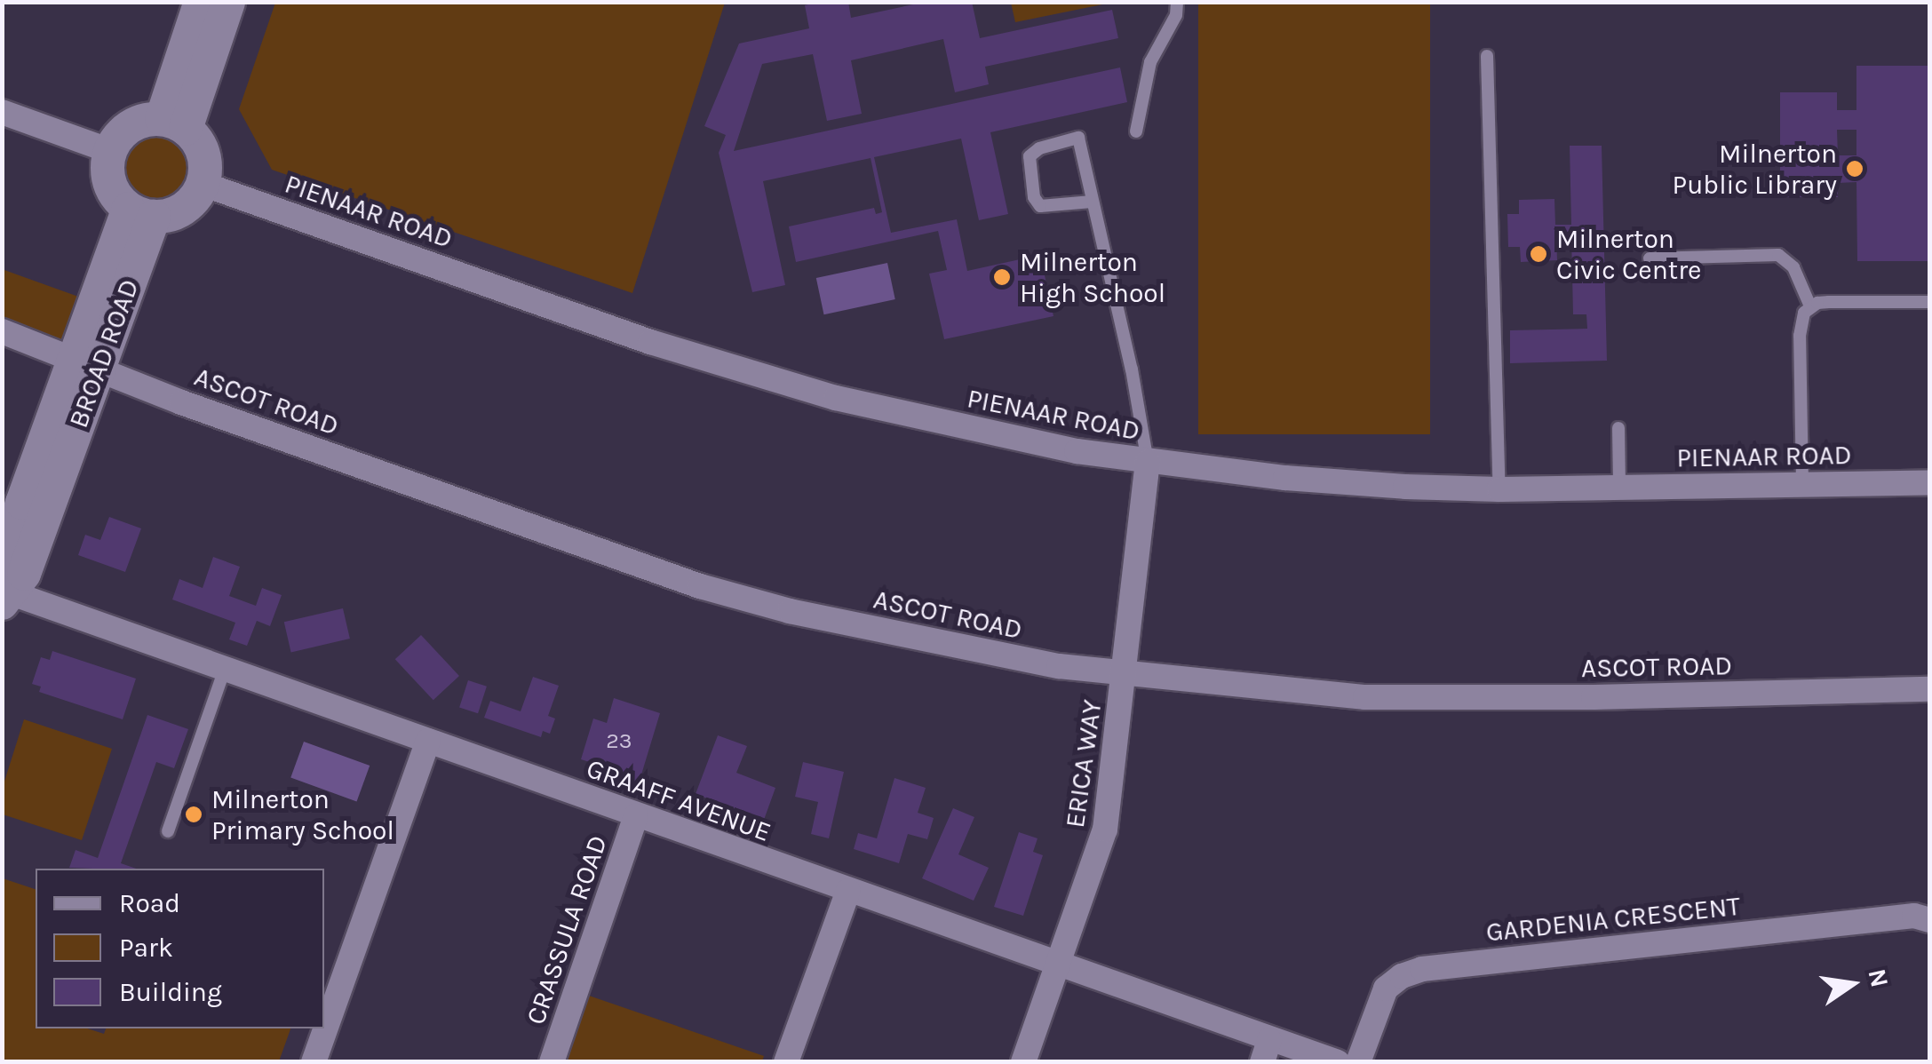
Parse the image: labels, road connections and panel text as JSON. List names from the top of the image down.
{
  "streets": {
    "street": [
      "PIENAAR ROAD",
      "BROAD ROAD",
      "ASCOT ROAD",
      "ERICA WAY",
      "GRAAFF AVENUE",
      "GARDENIA CRESCENT",
      "CRASSULA ROAD"
    ]
  },
  "crossings": [
    ["PIENAAR ROAD", "BROAD ROAD"],
    ["PIENAAR ROAD", "ERICA WAY"],
    ["BROAD ROAD", "ASCOT ROAD"],
    ["BROAD ROAD", "GRAAFF AVENUE"],
    ["ASCOT ROAD", "ERICA WAY"],
    ["ERICA WAY", "GRAAFF AVENUE"],
    ["GRAAFF AVENUE", "CRASSULA ROAD"]
  ],
  "places": [
    "Milnerton Public Library",
    "Milnerton Civic Centre",
    "Milnerton High School",
    "Milnerton Primary School"
  ],
  "house_numbers": ["23"],
  "legend": ["Road", "Park", "Building"],
  "north": "right"
}
